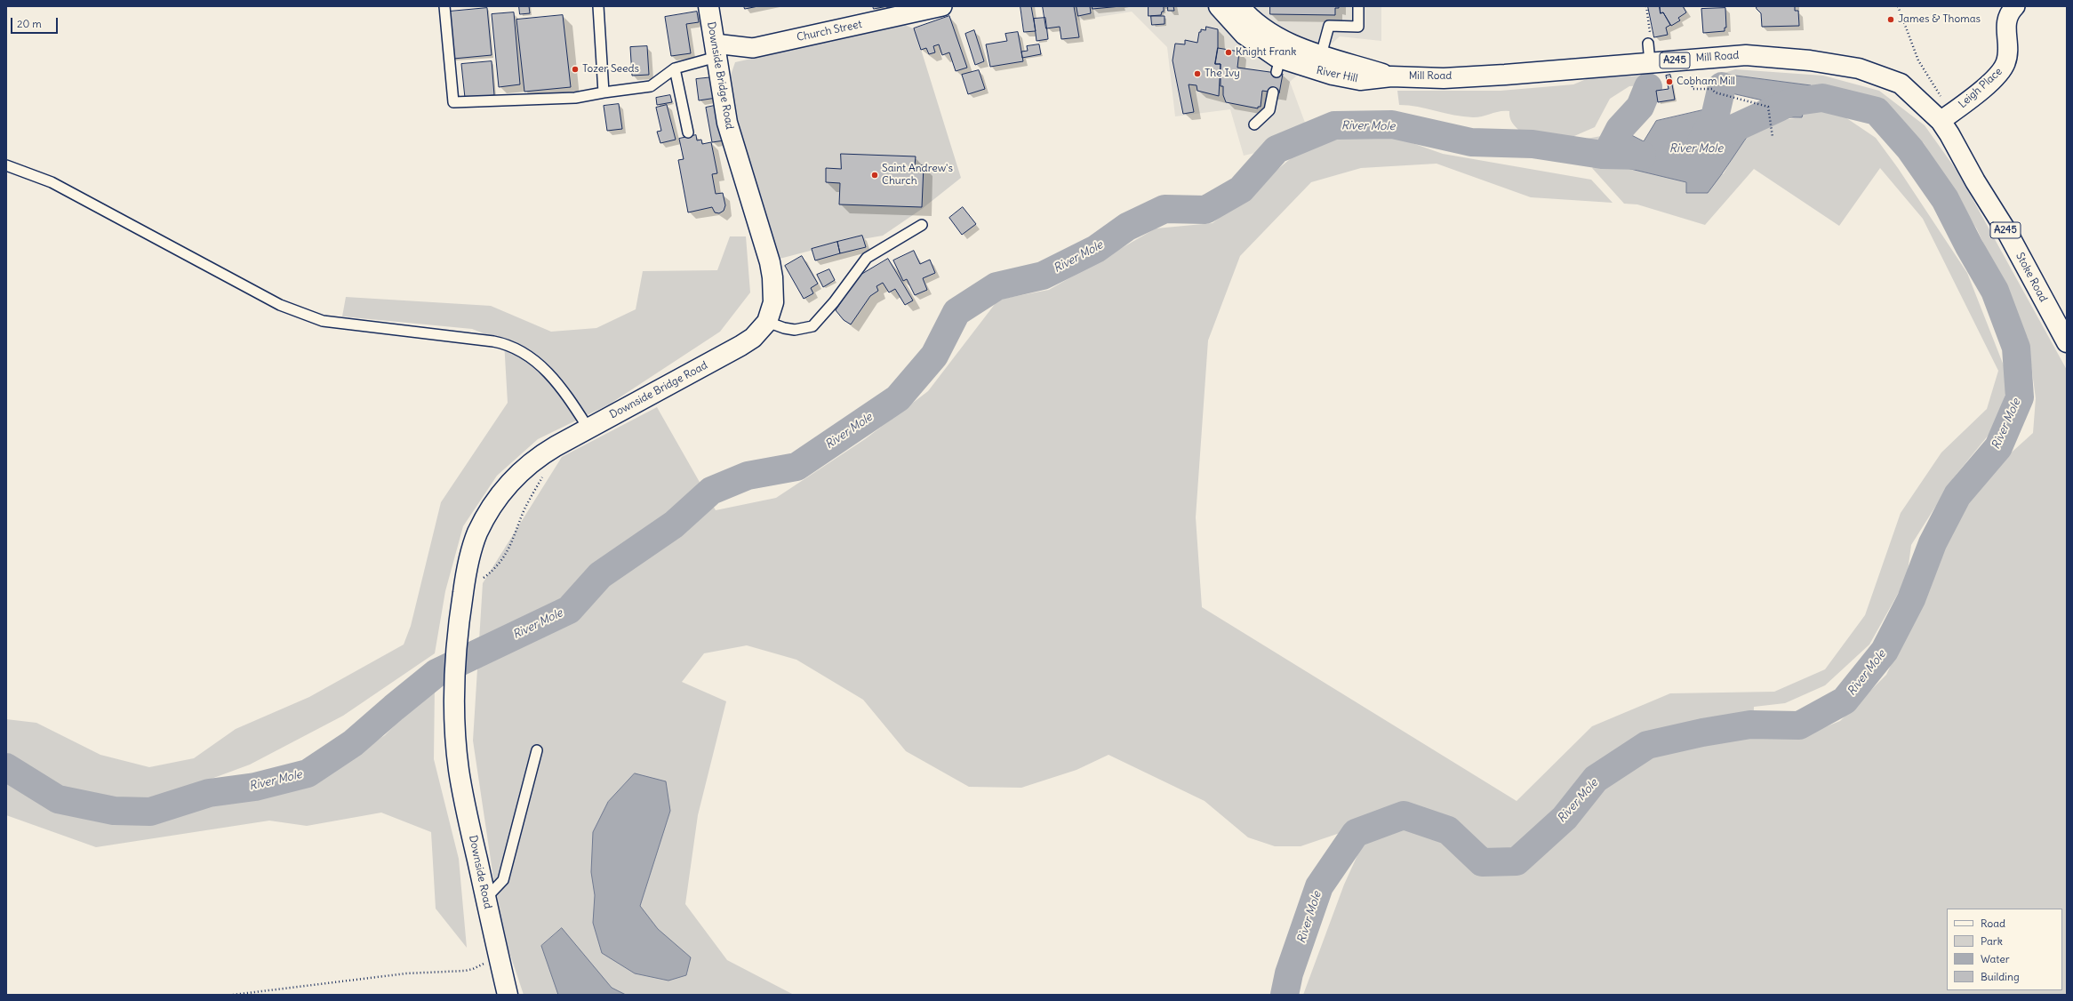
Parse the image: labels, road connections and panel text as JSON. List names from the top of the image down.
{
  "streets": {
    "main road": [
      "Mill Road",
      "A245",
      "River Hill",
      "Downside Bridge Road",
      "Stoke Road",
      "Downside Road"
    ],
    "street": ["Church Street", "Leigh Place"]
  },
  "crossings": [
    ["Church Street", "Downside Bridge Road"],
    ["Mill Road", "River Hill"],
    ["Mill Road", "Leigh Place"],
    ["Mill Road", "Stoke Road"],
    ["Downside Bridge Road", "Downside Road"],
    ["Leigh Place", "Stoke Road"]
  ],
  "water": ["River Mole"],
  "places": [
    "James & Thomas",
    "Knight Frank",
    "Tozer Seeds",
    "The Ivy",
    "Cobham Mill",
    "Saint Andrew's Church"
  ],
  "legend": [
    "Road",
    "Park",
    "Water",
    "Building"
  ],
  "scale_bar": "20 m"
}
